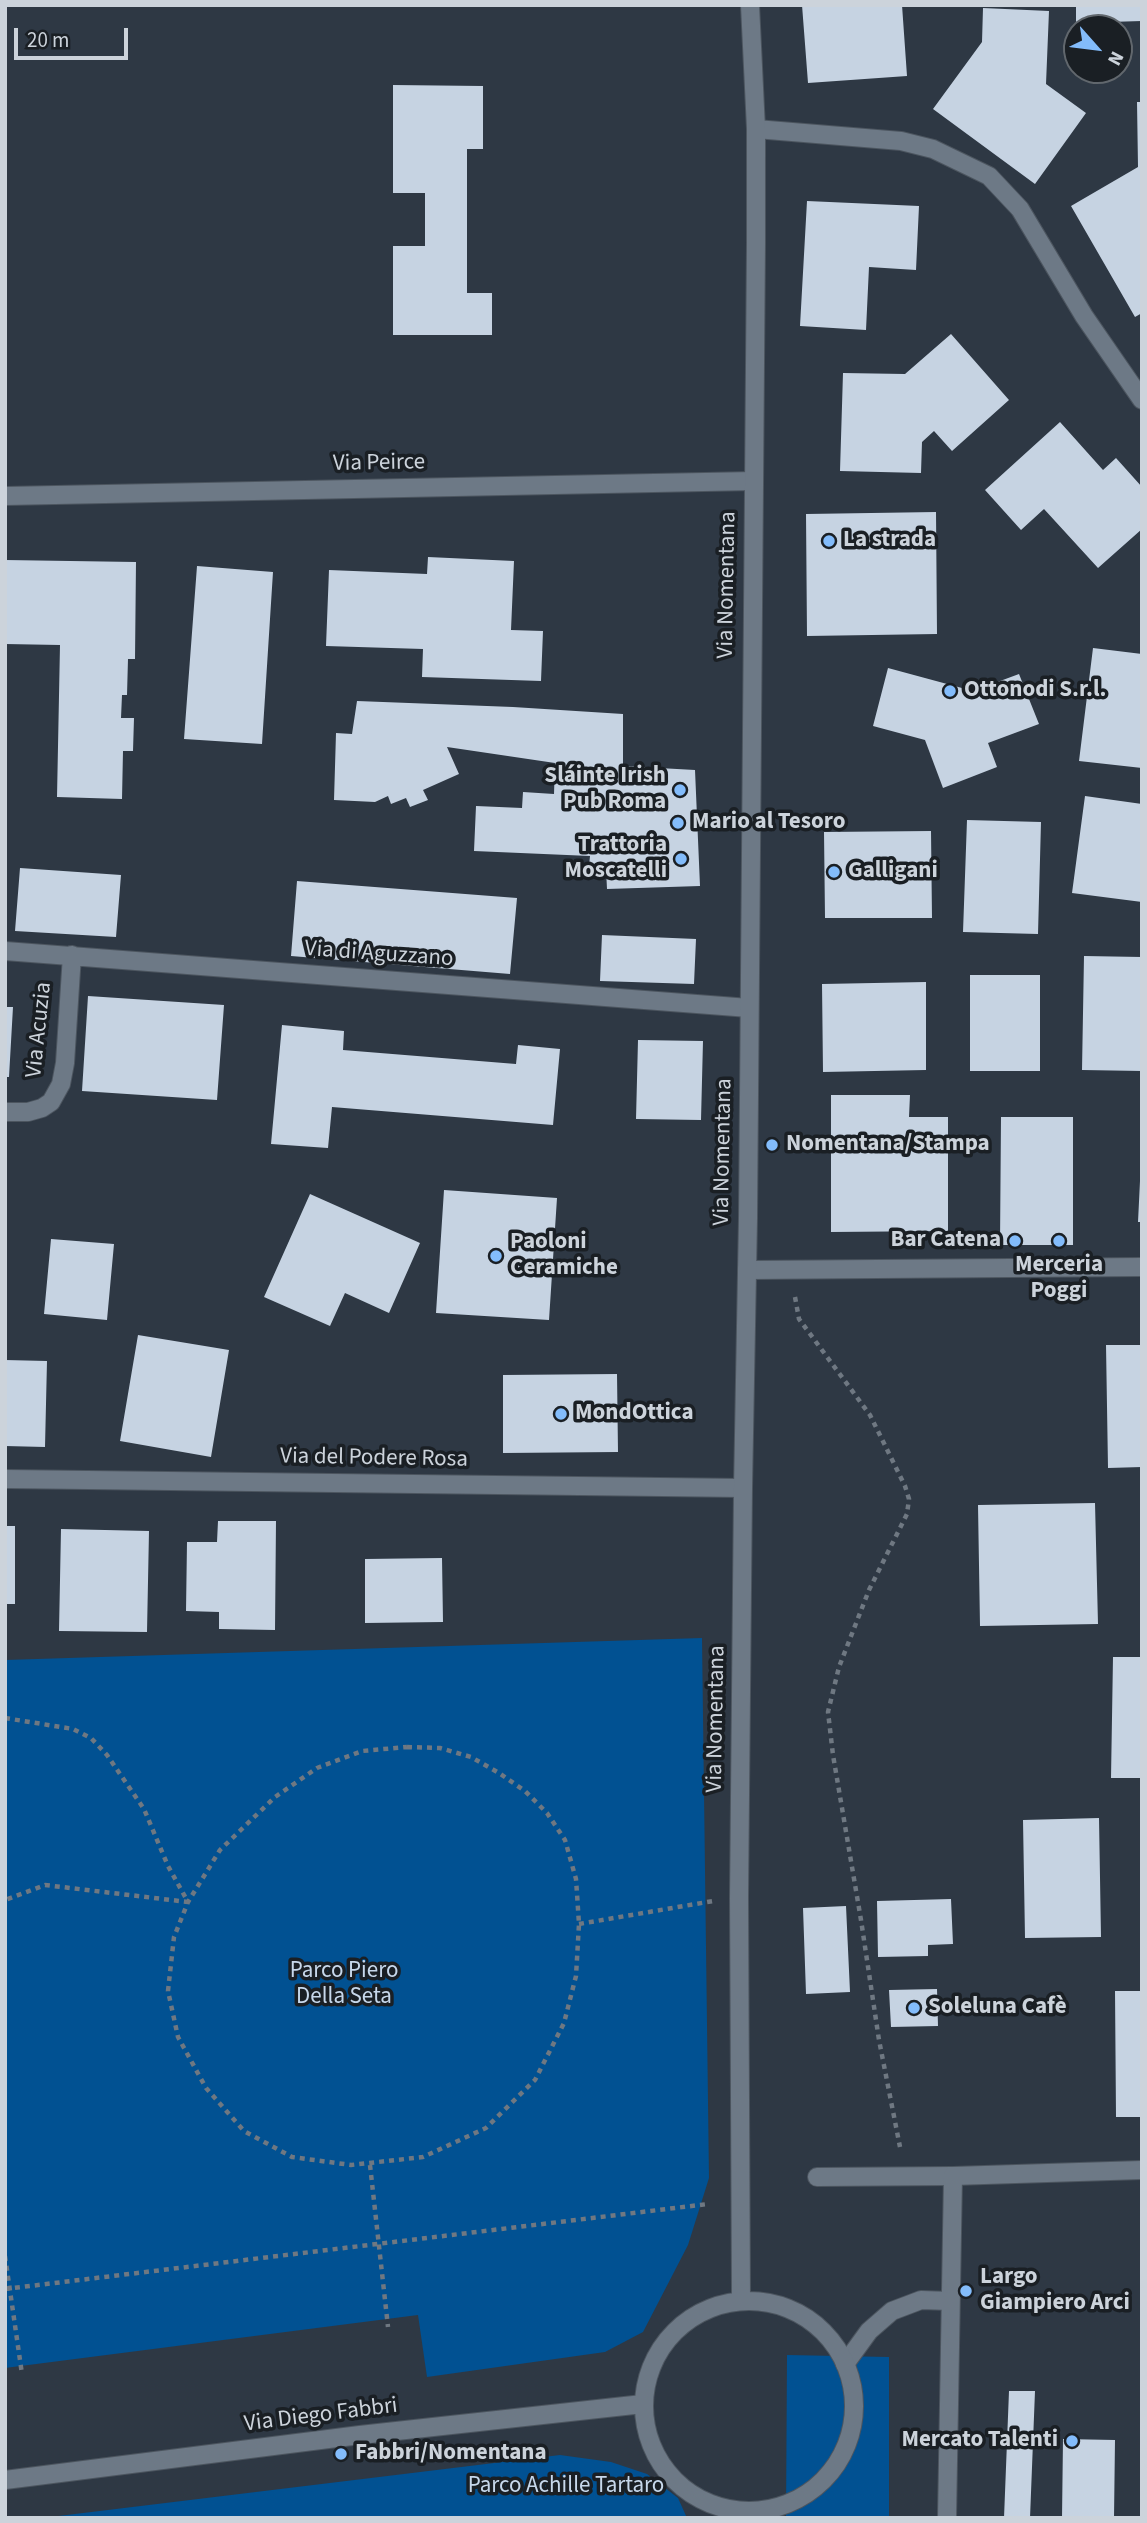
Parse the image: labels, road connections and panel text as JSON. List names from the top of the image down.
{
  "streets": {
    "street": [
      "Via Peirce",
      "Via Nomentana",
      "Via di Aguzzano",
      "Via Acuzia",
      "Via del Podere Rosa",
      "Via Diego Fabbri"
    ]
  },
  "crossings": [
    ["Via Peirce", "Via Nomentana"],
    ["Via Nomentana", "Via di Aguzzano"],
    ["Via Nomentana", "Via del Podere Rosa"],
    ["Via Nomentana", "Via Diego Fabbri"],
    ["Via di Aguzzano", "Via Acuzia"]
  ],
  "parks": ["Parco Piero Della Seta", "Parco Achille Tartaro"],
  "places": [
    "La strada",
    "Ottonodi S.r.l.",
    "Sláinte Irish Pub Roma",
    "Mario al Tesoro",
    "Trattoria Moscatelli",
    "Galligani",
    "Nomentana/Stampa",
    "Bar Catena",
    "Merceria Poggi",
    "Paoloni Ceramiche",
    "MondOttica",
    "Soleluna Cafè",
    "Largo Giampiero Arci",
    "Mercato Talenti",
    "Fabbri/Nomentana"
  ],
  "scale_bar": "20 m",
  "north": "bottom right"
}
